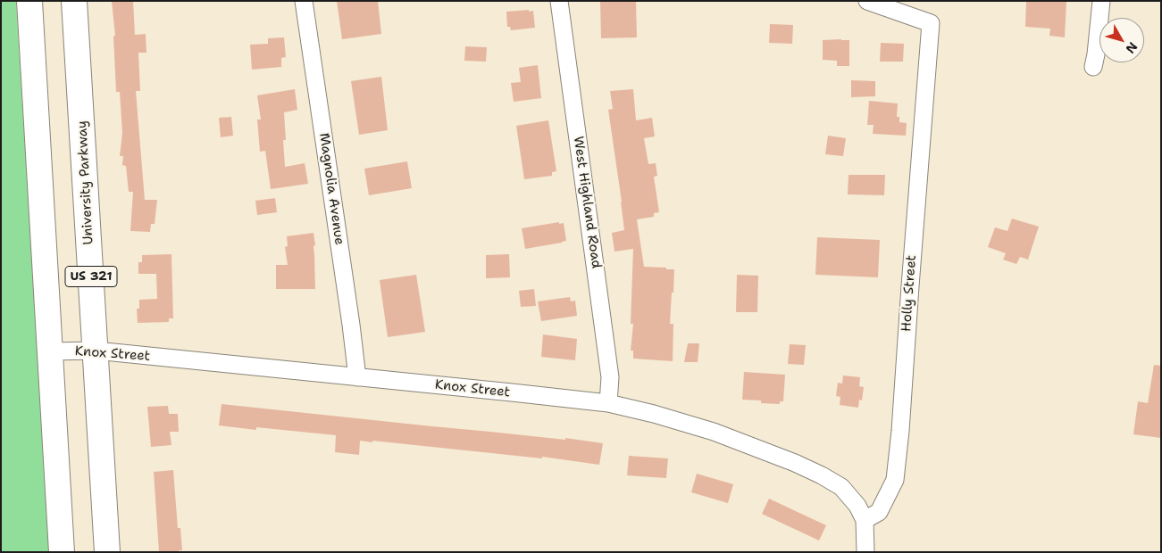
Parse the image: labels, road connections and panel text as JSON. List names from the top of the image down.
{
  "streets": {
    "highway": ["University Parkway", "US 321"],
    "street": [
      "Magnolia Avenue",
      "West Highland Road",
      "Holly Street",
      "Knox Street"
    ]
  },
  "crossings": [
    ["University Parkway", "Knox Street"],
    ["Magnolia Avenue", "Knox Street"],
    ["West Highland Road", "Knox Street"],
    ["US 321", "Knox Street"],
    ["Holly Street", "Knox Street"]
  ],
  "north": "bottom right"
}
